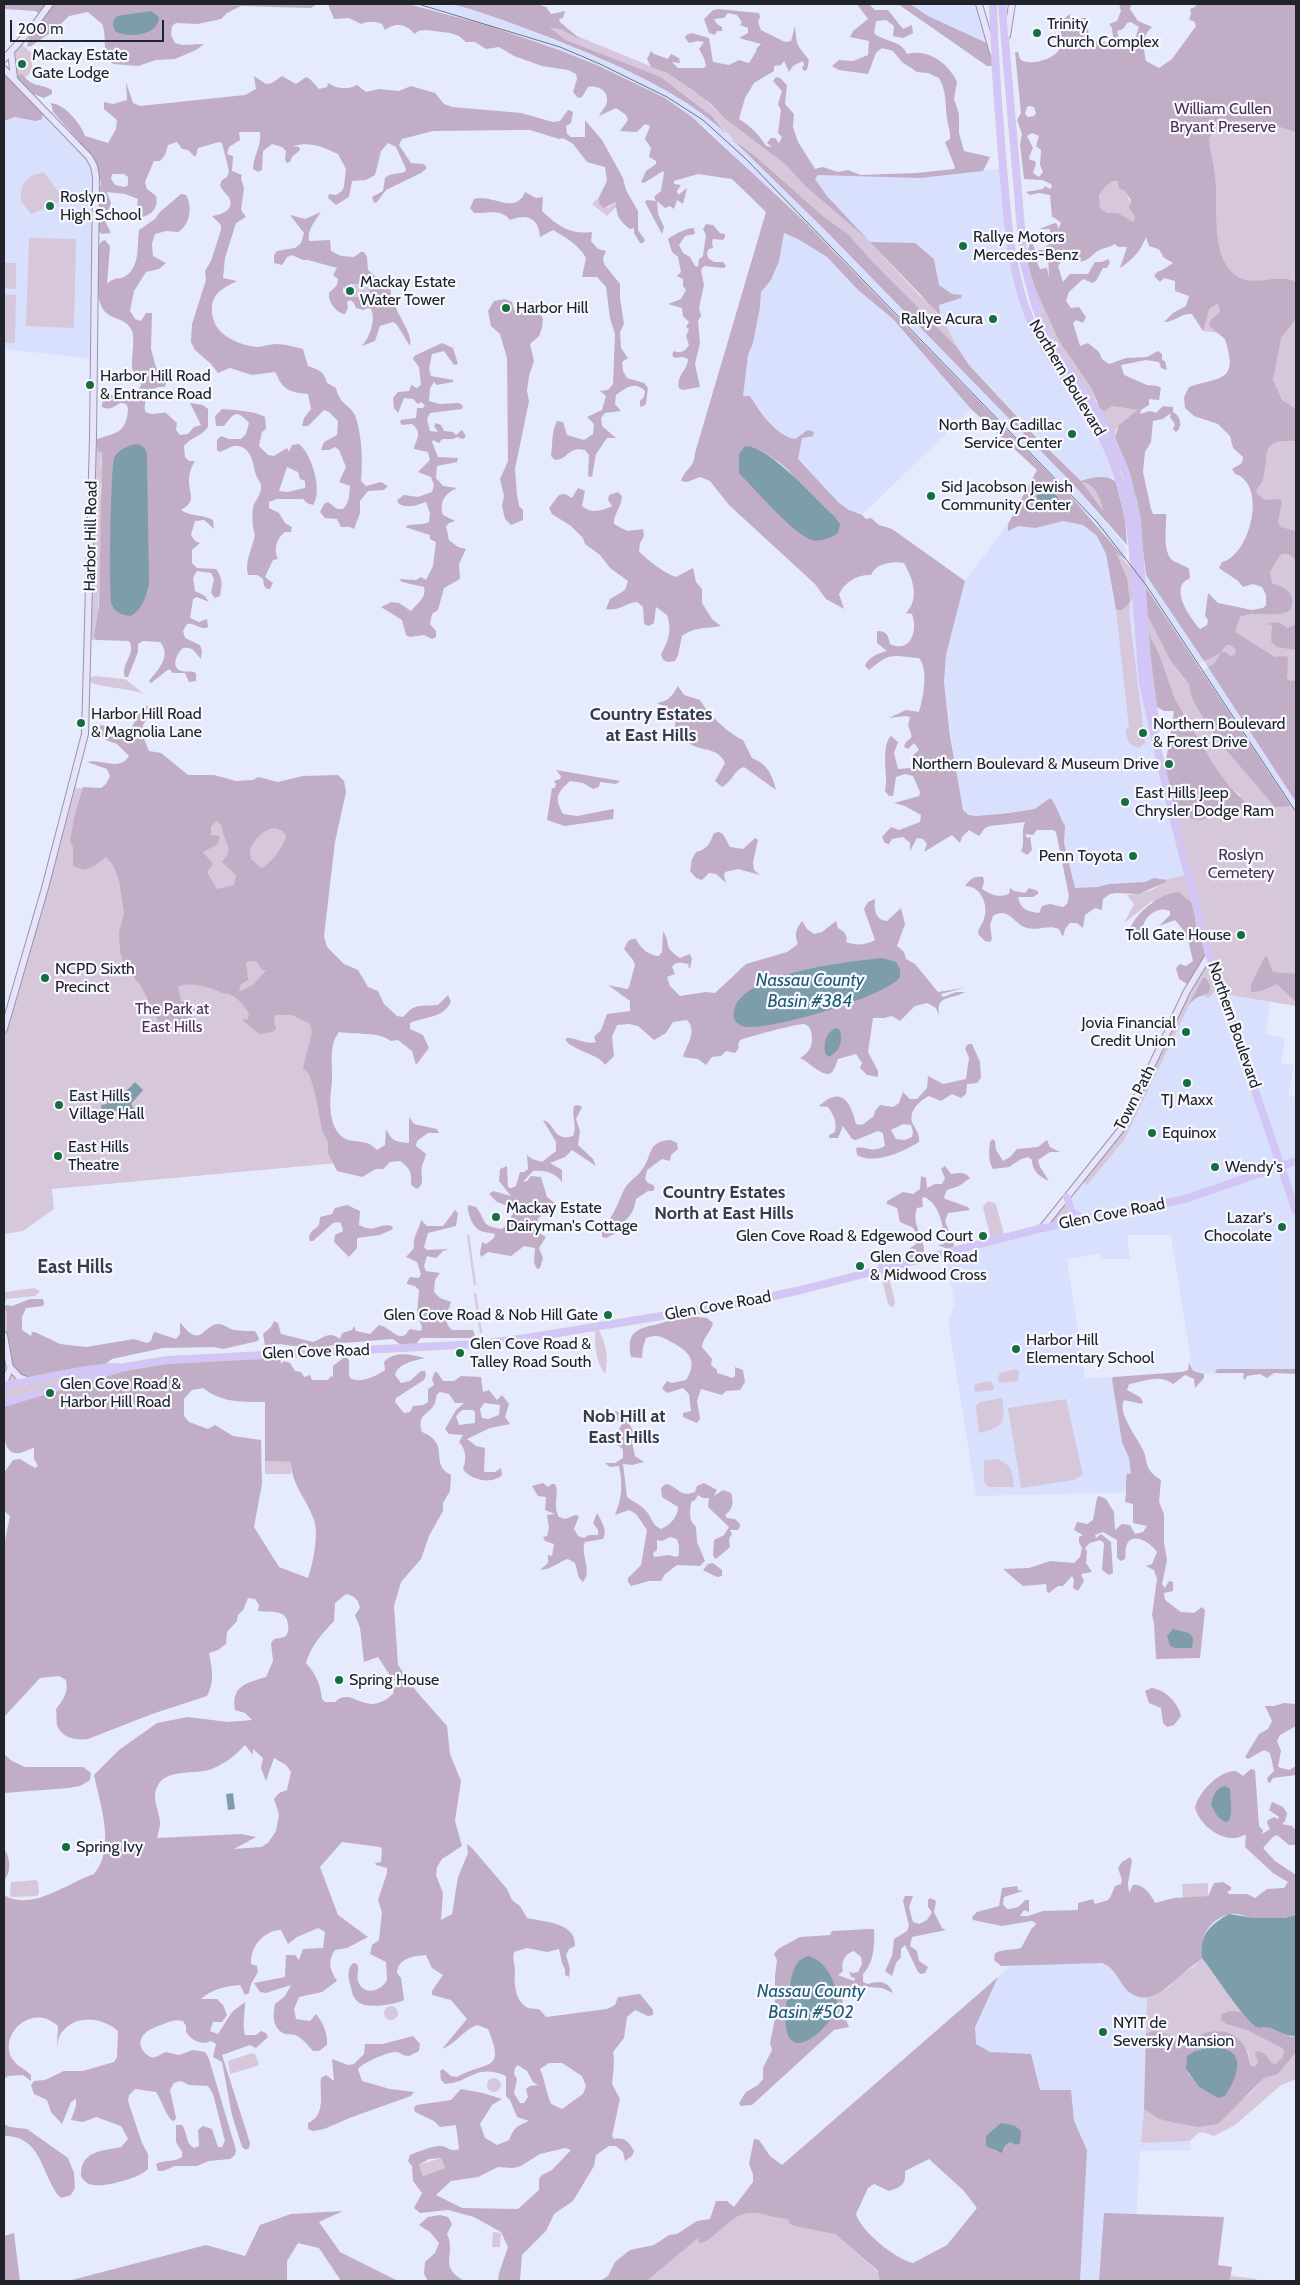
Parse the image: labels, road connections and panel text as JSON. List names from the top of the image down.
{
  "streets": {
    "main road": ["Northern Boulevard", "Glen Cove Road"],
    "street": ["Harbor Hill Road", "Town Path"]
  },
  "crossings": [
    ["Northern Boulevard", "Town Path"],
    ["Northern Boulevard", "Glen Cove Road"],
    ["Town Path", "Glen Cove Road"]
  ],
  "districts": [
    "Country Estates at East Hills",
    "Country Estates North at East Hills",
    "East Hills",
    "Nob Hill at East Hills"
  ],
  "water": ["Nassau County Basin #384", "Nassau County Basin #502"],
  "parks": ["William Cullen Bryant Preserve", "Roslyn Cemetery", "The Park at East Hills"],
  "places": [
    "Trinity Church Complex",
    "Mackay Estate Gate Lodge",
    "Roslyn High School",
    "Rallye Motors Mercedes-Benz",
    "Mackay Estate Water Tower",
    "Harbor Hill",
    "Rallye Acura",
    "Harbor Hill Road & Entrance Road",
    "North Bay Cadillac Service Center",
    "Sid Jacobson Jewish Community Center",
    "Harbor Hill Road & Magnolia Lane",
    "Northern Boulevard & Forest Drive",
    "Northern Boulevard & Museum Drive",
    "East Hills Jeep Chrysler Dodge Ram",
    "Penn Toyota",
    "Toll Gate House",
    "NCPD Sixth Precinct",
    "Jovia Financial Credit Union",
    "TJ Maxx",
    "East Hills Village Hall",
    "Equinox",
    "East Hills Theatre",
    "Wendy's",
    "Mackay Estate Dairyman's Cottage",
    "Lazar's Chocolate",
    "Glen Cove Road & Edgewood Court",
    "Glen Cove Road & Midwood Cross",
    "Glen Cove Road & Nob Hill Gate",
    "Harbor Hill Elementary School",
    "Glen Cove Road & Talley Road South",
    "Glen Cove Road & Harbor Hill Road",
    "Spring House",
    "Spring Ivy",
    "NYIT de Seversky Mansion"
  ],
  "scale_bar": "200 m"
}
